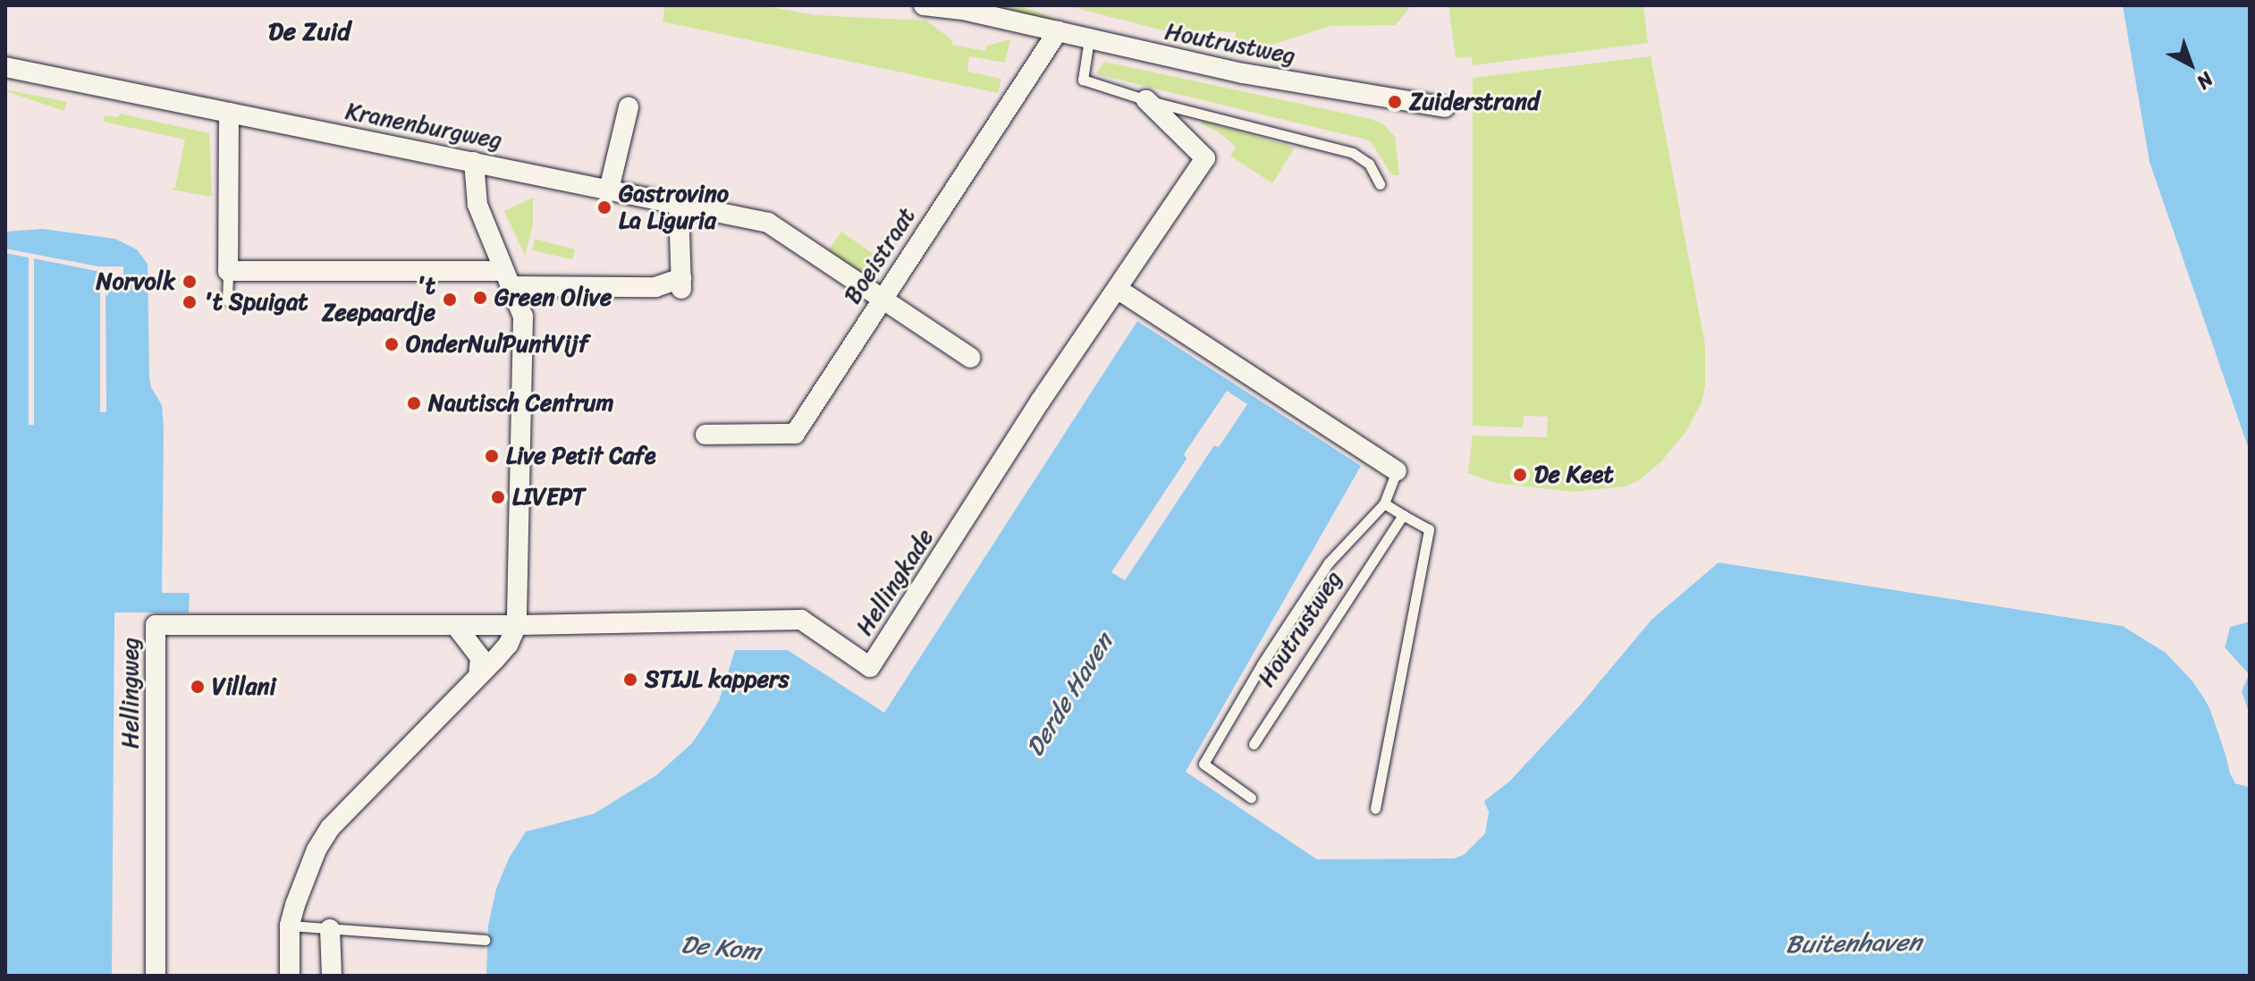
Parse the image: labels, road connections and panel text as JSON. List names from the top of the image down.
{
  "streets": {
    "street": [
      "Houtrustweg",
      "Kranenburgweg",
      "Boeistraat",
      "Hellingkade",
      "Hellingweg"
    ]
  },
  "crossings": [
    ["Houtrustweg", "Boeistraat"],
    ["Kranenburgweg", "Boeistraat"],
    ["Hellingkade", "Hellingweg"]
  ],
  "districts": ["De Zuid"],
  "water": ["Derde Haven", "Buitenhaven", "De Kom"],
  "places": [
    "Zuiderstrand",
    "Gastrovino La Liguria",
    "Norvolk",
    "Green Olive",
    "'t Zeepaardje",
    "'t Spuigat",
    "OnderNulPuntVijf",
    "Nautisch Centrum",
    "Live Petit Cafe",
    "De Keet",
    "LIVEPT",
    "STIJL kappers",
    "Villani"
  ],
  "north": "bottom right"
}
